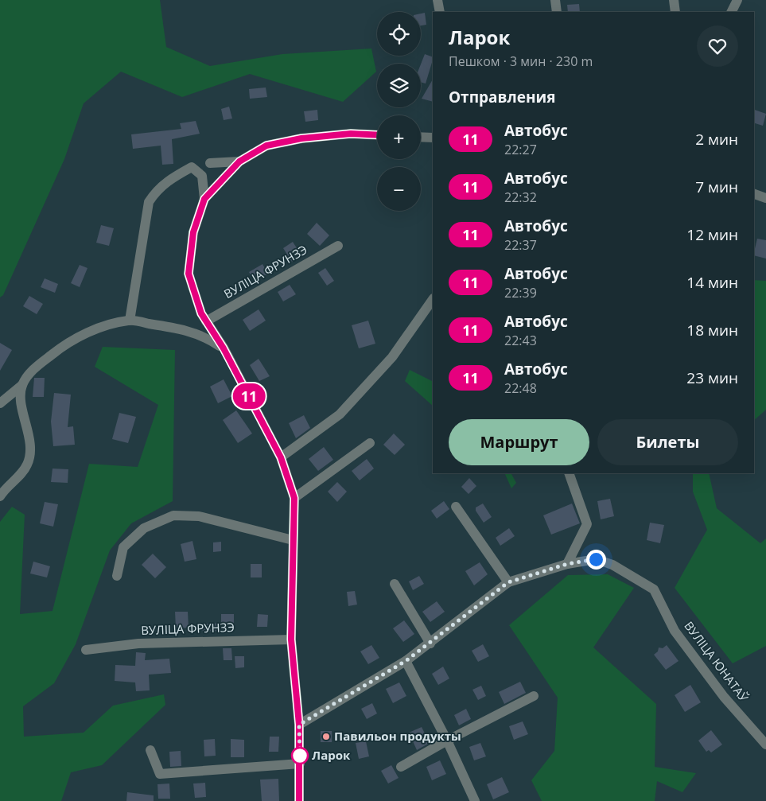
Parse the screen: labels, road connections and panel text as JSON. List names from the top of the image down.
{
  "streets": {
    "street": ["ВУЛІЦА ФРУНЗЭ", "ВУЛІЦА ЮНАТАЎ"]
  },
  "places": ["Павильон продукты", "Ларок"],
  "lines": ["bus line 11"],
  "page": {
    "on_map": "11",
    "map_buttons": ["+", "−"],
    "heading": [
      ["Ларок", "Пешком · 3 мин · 230 m"],
      "Отправления"
    ],
    "list": [
      {
        "mark": "11",
        "name": "Автобус",
        "note": "22:27",
        "value": "2 мин"
      },
      {
        "mark": "11",
        "name": "Автобус",
        "note": "22:32",
        "value": "7 мин"
      },
      {
        "mark": "11",
        "name": "Автобус",
        "note": "22:37",
        "value": "12 мин"
      },
      {
        "mark": "11",
        "name": "Автобус",
        "note": "22:39",
        "value": "14 мин"
      },
      {
        "mark": "11",
        "name": "Автобус",
        "note": "22:43",
        "value": "18 мин"
      },
      {
        "mark": "11",
        "name": "Автобус",
        "note": "22:48",
        "value": "23 мин"
      }
    ],
    "buttons": ["Маршрут", "Билеты"]
  }
}
